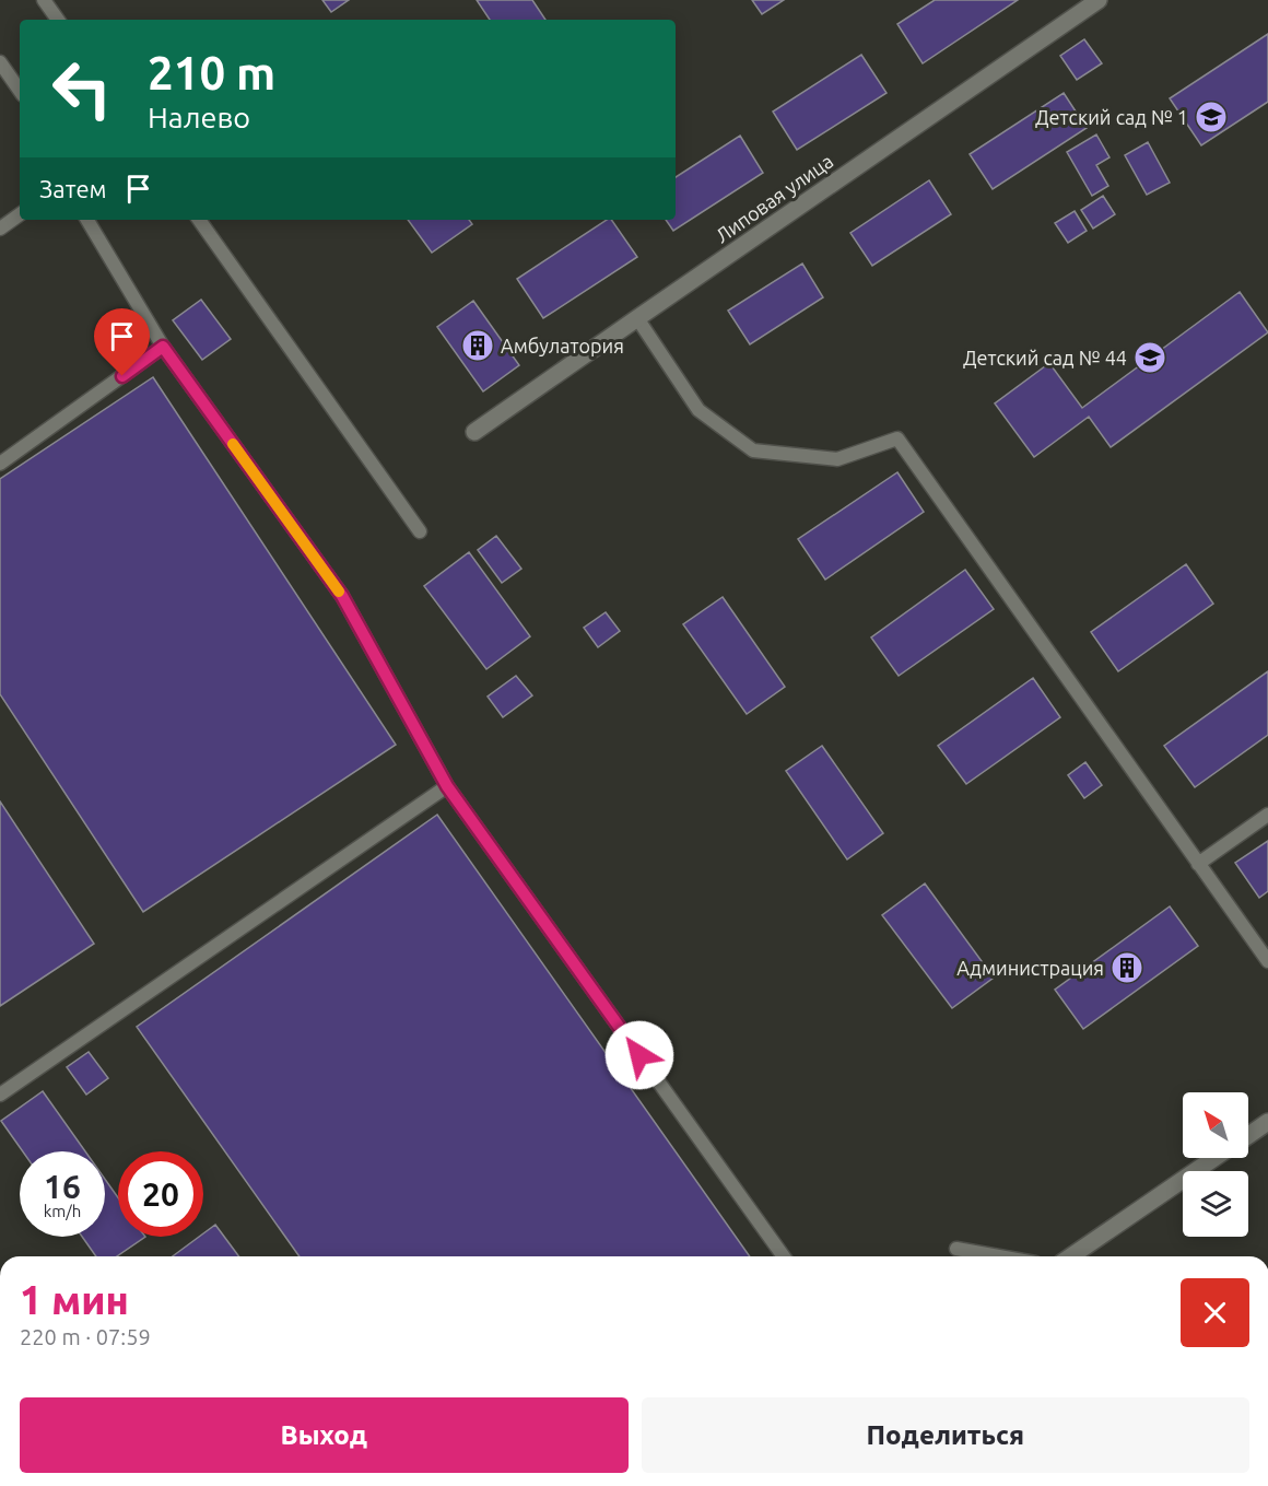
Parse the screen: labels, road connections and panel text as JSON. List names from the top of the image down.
{
  "streets": {
    "street": ["Липовая улица"]
  },
  "places": {
    "school or university": ["Детский сад № 1", "Детский сад № 44"],
    "building": ["Амбулатория", "Администрация"]
  },
  "north": "top left",
  "page": {
    "turn": ["210 m", "Налево"],
    "then": "Затем",
    "speed": "16 km/h",
    "limit": "20",
    "heading": ["1 мин", "220 m · 07:59"],
    "buttons": ["Выход", "Поделиться"]
  }
}
